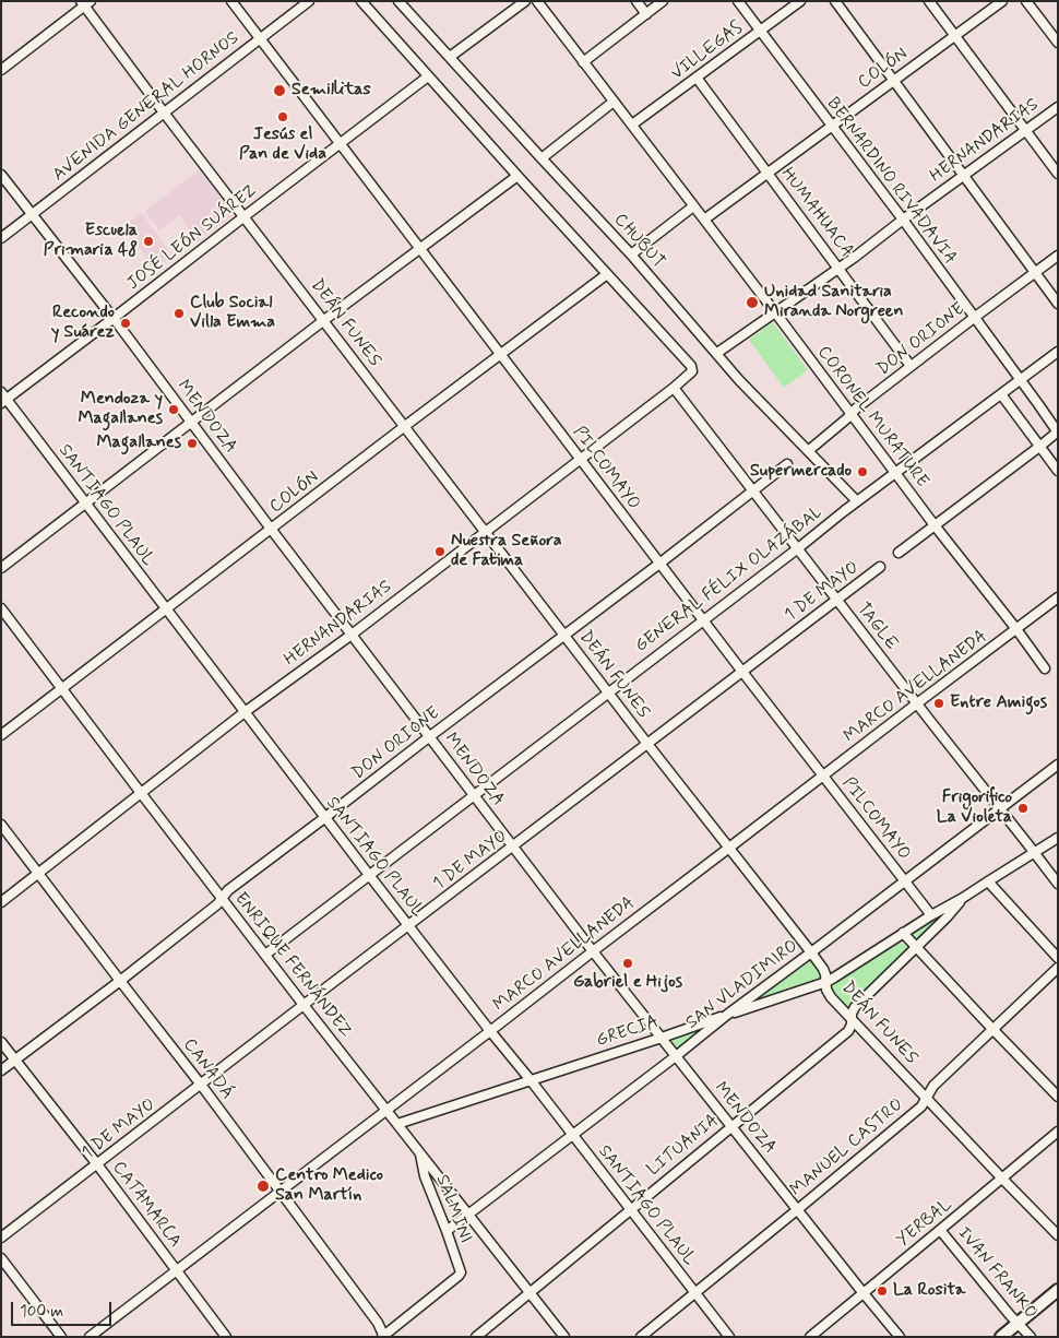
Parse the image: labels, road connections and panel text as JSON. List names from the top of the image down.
{
  "streets": {
    "street": [
      "VILLEGAS",
      "COLÓN",
      "AVENIDA GENERAL HORNOS",
      "HERNANDARIAS",
      "BERNARDINO RIVADAVIA",
      "HUMAHUACA",
      "JOSÉ LEÓN SUÁREZ",
      "CHUBUT",
      "DEÁN FUNES",
      "DON ORIONE",
      "MENDOZA",
      "CORONEL MURATURE",
      "PILCOMAYO",
      "SANTIAGO PLAUL",
      "GENERAL FÉLIX OLAZÁBAL",
      "1 DE MAYO",
      "TAGLE",
      "MARCO AVELLANEDA",
      "ENRIQUE FERNÁNDEZ",
      "SAN VLADIMIRO",
      "GRECIA",
      "CANADÁ",
      "LITUANIA",
      "MANUEL CASTRO",
      "CATAMARCA",
      "SALMINI",
      "YERBAL",
      "IVAN FRANKO"
    ]
  },
  "crossings": [
    ["VILLEGAS", "BERNARDINO RIVADAVIA"],
    ["VILLEGAS", "HUMAHUACA"],
    ["VILLEGAS", "CORONEL MURATURE"],
    ["COLÓN", "HERNANDARIAS"],
    ["COLÓN", "BERNARDINO RIVADAVIA"],
    ["COLÓN", "HUMAHUACA"],
    ["COLÓN", "DEÁN FUNES"],
    ["COLÓN", "MENDOZA"],
    ["COLÓN", "CORONEL MURATURE"],
    ["COLÓN", "PILCOMAYO"],
    ["COLÓN", "SANTIAGO PLAUL"],
    ["COLÓN", "ENRIQUE FERNÁNDEZ"],
    ["AVENIDA GENERAL HORNOS", "DEÁN FUNES"],
    ["AVENIDA GENERAL HORNOS", "MENDOZA"],
    ["AVENIDA GENERAL HORNOS", "PILCOMAYO"],
    ["HERNANDARIAS", "BERNARDINO RIVADAVIA"],
    ["HERNANDARIAS", "HUMAHUACA"],
    ["HERNANDARIAS", "CHUBUT"],
    ["HERNANDARIAS", "DEÁN FUNES"],
    ["HERNANDARIAS", "MENDOZA"],
    ["HERNANDARIAS", "CORONEL MURATURE"],
    ["HERNANDARIAS", "PILCOMAYO"],
    ["HERNANDARIAS", "SANTIAGO PLAUL"],
    ["HERNANDARIAS", "TAGLE"],
    ["HERNANDARIAS", "ENRIQUE FERNÁNDEZ"],
    ["HERNANDARIAS", "CANADÁ"],
    ["BERNARDINO RIVADAVIA", "DON ORIONE"],
    ["BERNARDINO RIVADAVIA", "GENERAL FÉLIX OLAZÁBAL"],
    ["HUMAHUACA", "DON ORIONE"],
    ["JOSÉ LEÓN SUÁREZ", "DEÁN FUNES"],
    ["JOSÉ LEÓN SUÁREZ", "MENDOZA"],
    ["JOSÉ LEÓN SUÁREZ", "PILCOMAYO"],
    ["JOSÉ LEÓN SUÁREZ", "SANTIAGO PLAUL"],
    ["CHUBUT", "DON ORIONE"],
    ["CHUBUT", "GENERAL FÉLIX OLAZÁBAL"],
    ["DEÁN FUNES", "DON ORIONE"],
    ["DEÁN FUNES", "GENERAL FÉLIX OLAZÁBAL"],
    ["DEÁN FUNES", "1 DE MAYO"],
    ["DEÁN FUNES", "MARCO AVELLANEDA"],
    ["DEÁN FUNES", "SAN VLADIMIRO"],
    ["DEÁN FUNES", "GRECIA"],
    ["DEÁN FUNES", "LITUANIA"],
    ["DEÁN FUNES", "MANUEL CASTRO"],
    ["DEÁN FUNES", "YERBAL"],
    ["DON ORIONE", "MENDOZA"],
    ["DON ORIONE", "CORONEL MURATURE"],
    ["DON ORIONE", "PILCOMAYO"],
    ["DON ORIONE", "SANTIAGO PLAUL"],
    ["DON ORIONE", "TAGLE"],
    ["DON ORIONE", "ENRIQUE FERNÁNDEZ"],
    ["DON ORIONE", "CANADÁ"],
    ["DON ORIONE", "CATAMARCA"],
    ["MENDOZA", "GENERAL FÉLIX OLAZÁBAL"],
    ["MENDOZA", "1 DE MAYO"],
    ["MENDOZA", "MARCO AVELLANEDA"],
    ["MENDOZA", "SAN VLADIMIRO"],
    ["MENDOZA", "GRECIA"],
    ["MENDOZA", "LITUANIA"],
    ["MENDOZA", "MANUEL CASTRO"],
    ["MENDOZA", "YERBAL"],
    ["CORONEL MURATURE", "GENERAL FÉLIX OLAZÁBAL"],
    ["CORONEL MURATURE", "MARCO AVELLANEDA"],
    ["PILCOMAYO", "GENERAL FÉLIX OLAZÁBAL"],
    ["PILCOMAYO", "1 DE MAYO"],
    ["PILCOMAYO", "MARCO AVELLANEDA"],
    ["PILCOMAYO", "SAN VLADIMIRO"],
    ["PILCOMAYO", "GRECIA"],
    ["SANTIAGO PLAUL", "GENERAL FÉLIX OLAZÁBAL"],
    ["SANTIAGO PLAUL", "1 DE MAYO"],
    ["SANTIAGO PLAUL", "MARCO AVELLANEDA"],
    ["SANTIAGO PLAUL", "SAN VLADIMIRO"],
    ["SANTIAGO PLAUL", "GRECIA"],
    ["SANTIAGO PLAUL", "LITUANIA"],
    ["SANTIAGO PLAUL", "MANUEL CASTRO"],
    ["GENERAL FÉLIX OLAZÁBAL", "TAGLE"],
    ["GENERAL FÉLIX OLAZÁBAL", "ENRIQUE FERNÁNDEZ"],
    ["1 DE MAYO", "TAGLE"],
    ["1 DE MAYO", "ENRIQUE FERNÁNDEZ"],
    ["1 DE MAYO", "CANADÁ"],
    ["1 DE MAYO", "CATAMARCA"],
    ["TAGLE", "MARCO AVELLANEDA"],
    ["TAGLE", "SAN VLADIMIRO"],
    ["TAGLE", "GRECIA"],
    ["MARCO AVELLANEDA", "ENRIQUE FERNÁNDEZ"],
    ["MARCO AVELLANEDA", "CANADÁ"],
    ["MARCO AVELLANEDA", "CATAMARCA"],
    ["ENRIQUE FERNÁNDEZ", "SAN VLADIMIRO"],
    ["ENRIQUE FERNÁNDEZ", "GRECIA"],
    ["ENRIQUE FERNÁNDEZ", "LITUANIA"],
    ["ENRIQUE FERNÁNDEZ", "SALMINI"],
    ["SAN VLADIMIRO", "GRECIA"],
    ["SAN VLADIMIRO", "SALMINI"],
    ["GRECIA", "LITUANIA"],
    ["CANADÁ", "SALMINI"],
    ["YERBAL", "IVAN FRANKO"]
  ],
  "places": [
    "Semillitas",
    "Jesús el Pan de Vida",
    "Escuela Primaria 48",
    "Unidad Sanitaria Miranda Norgreen",
    "Club Social Villa Emma",
    "Recondo y Suárez",
    "Mendoza y Magallanes",
    "Magallanes",
    "Supermercado",
    "Nuestra Señora de Fatima",
    "Entre Amigos",
    "Frigorifico La Violeta",
    "Gabriel e Hijos",
    "Centro Medico San Martín",
    "La Rosita"
  ],
  "scale_bar": "100 m"
}
